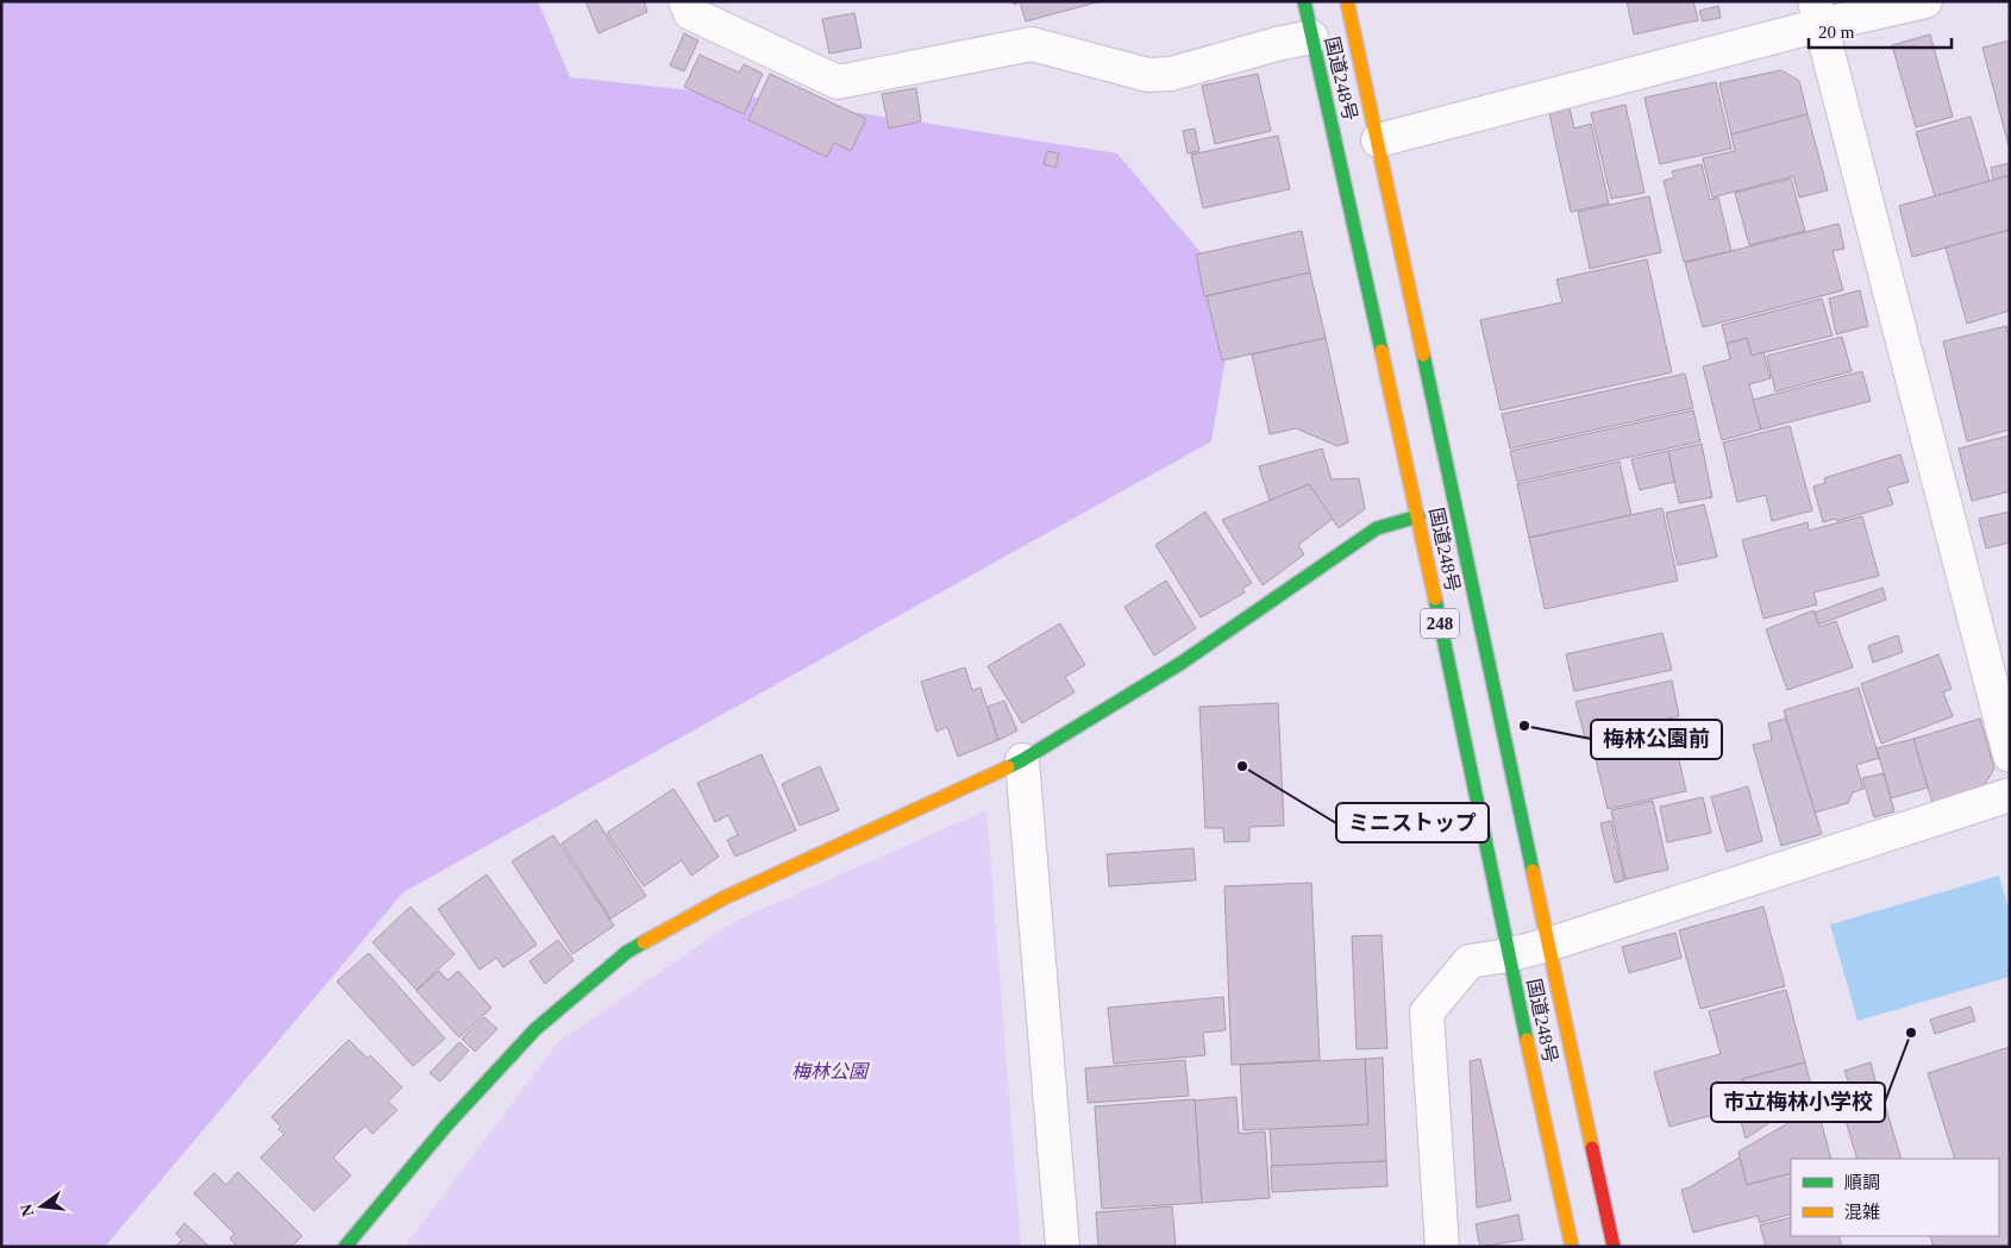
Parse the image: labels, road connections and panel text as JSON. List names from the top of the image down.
{
  "streets": {
    "main road": ["国道248号", "248"]
  },
  "parks": ["梅林公園"],
  "places": ["梅林公園前", "ミニストップ", "市立梅林小学校"],
  "legend": ["順調", "混雑"],
  "scale_bar": "20 m",
  "north": "left"
}
